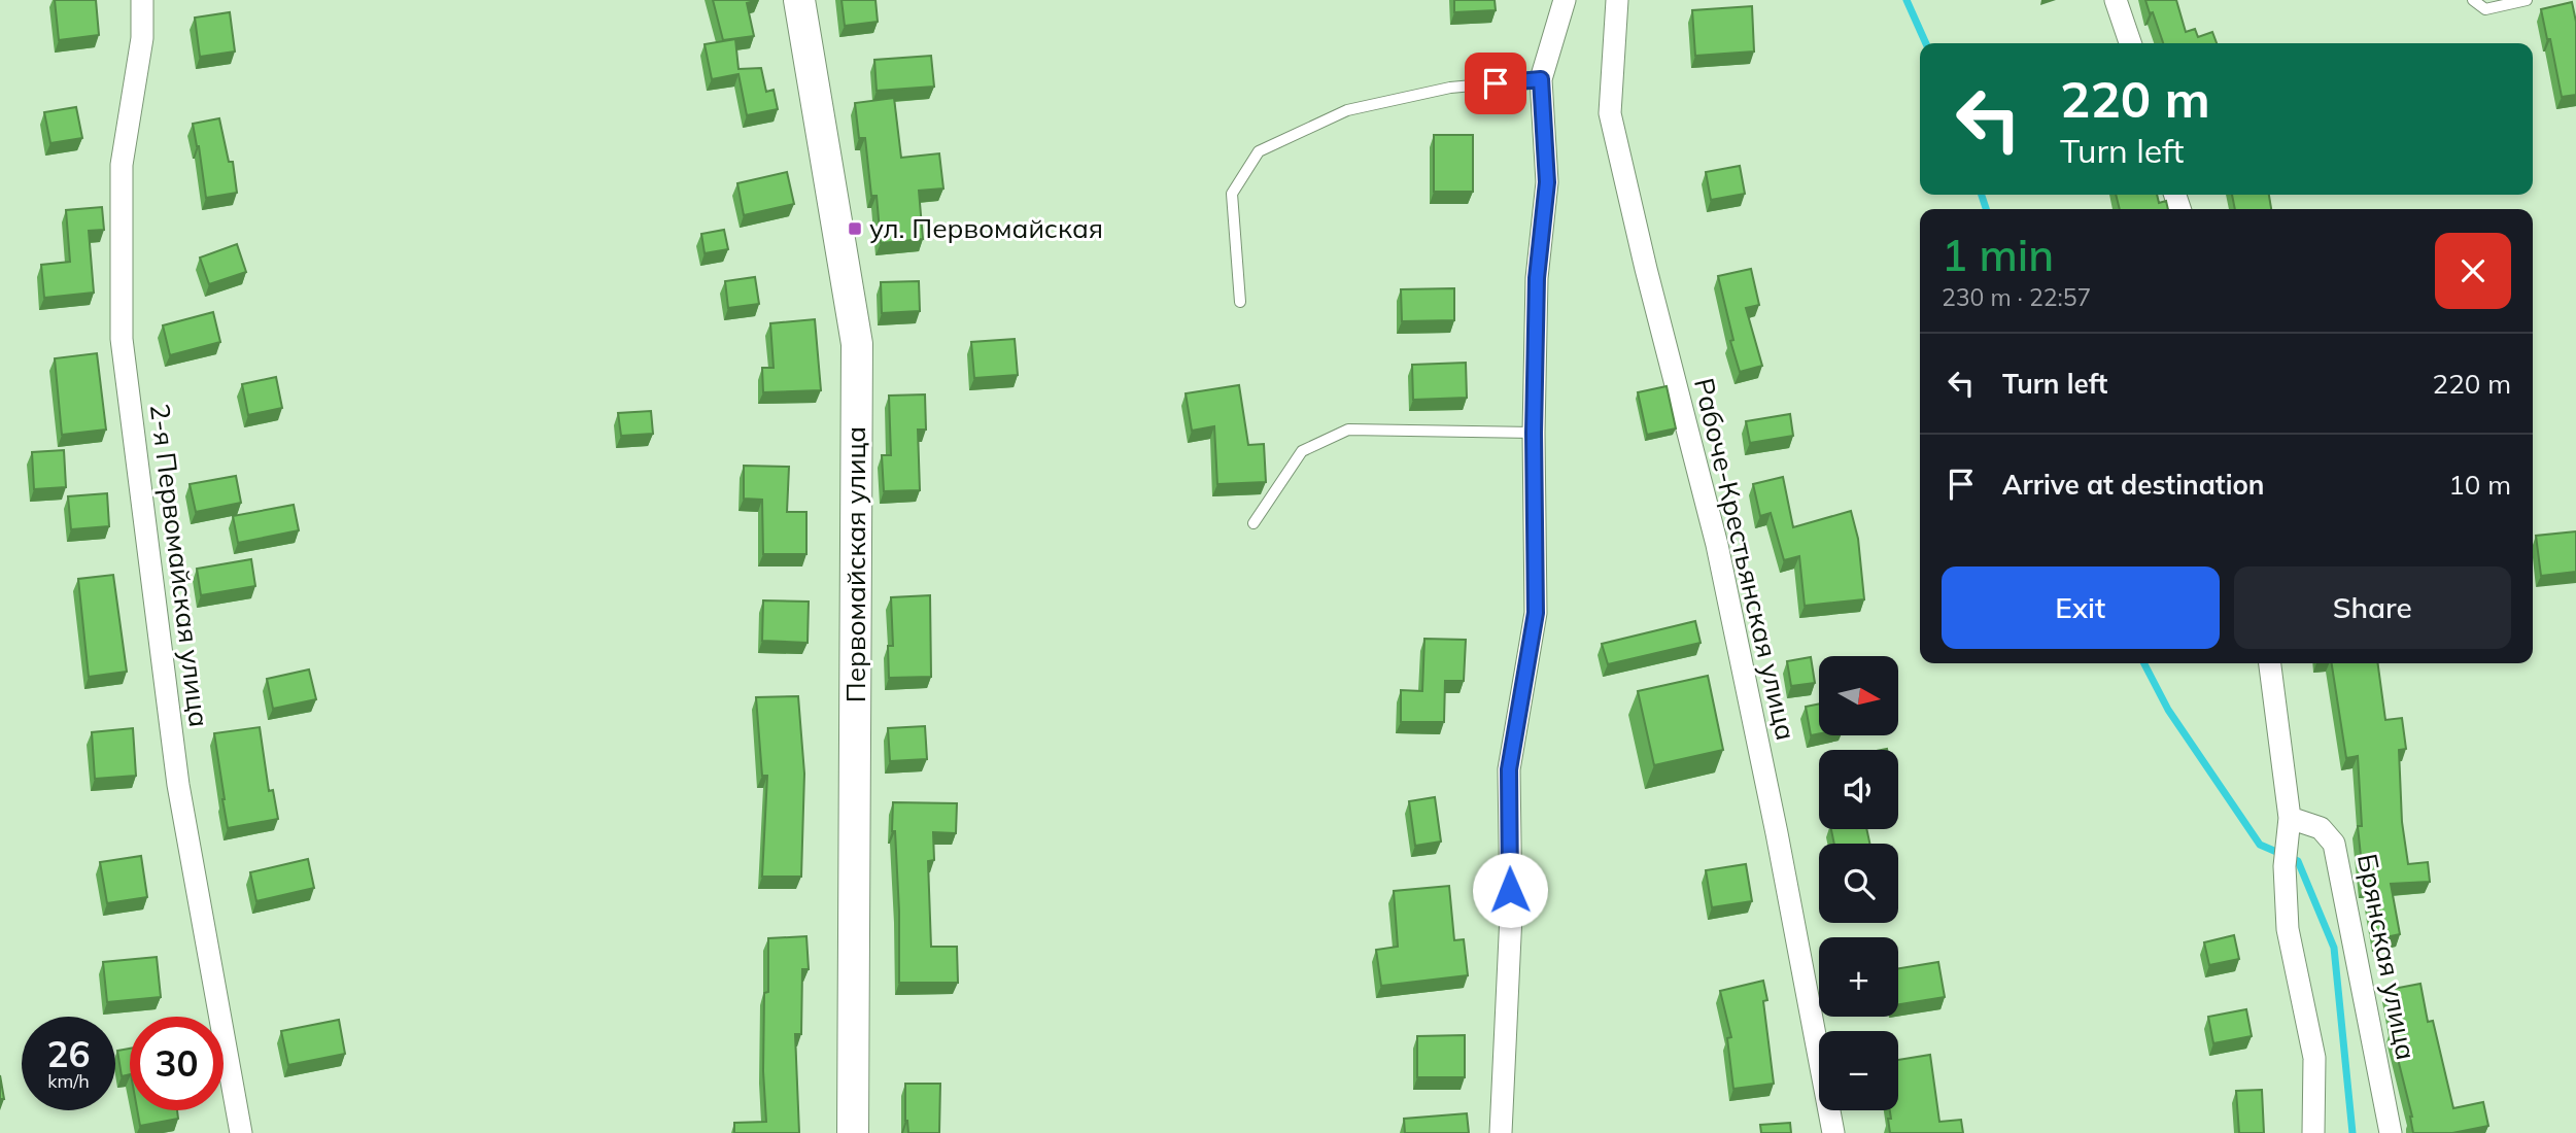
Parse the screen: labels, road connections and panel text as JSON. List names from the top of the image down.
{
  "streets": {
    "street": [
      "Рабоче-Крестьянская улица",
      "Первомайская улица",
      "2-я Первомайская улица",
      "Брянская улица"
    ]
  },
  "places": {
    "transit": ["ул. Первомайская"]
  },
  "north": "right",
  "page": {
    "turn": ["220 m", "Turn left"],
    "heading": ["1 min", "230 m · 22:57"],
    "list": [
      {
        "name": "Turn left",
        "value": "220 m"
      },
      {
        "name": "Arrive at destination",
        "value": "10 m"
      }
    ],
    "buttons": ["Exit", "Share"],
    "map_buttons": ["+", "−"],
    "speed": "26 km/h",
    "limit": "30"
  }
}
